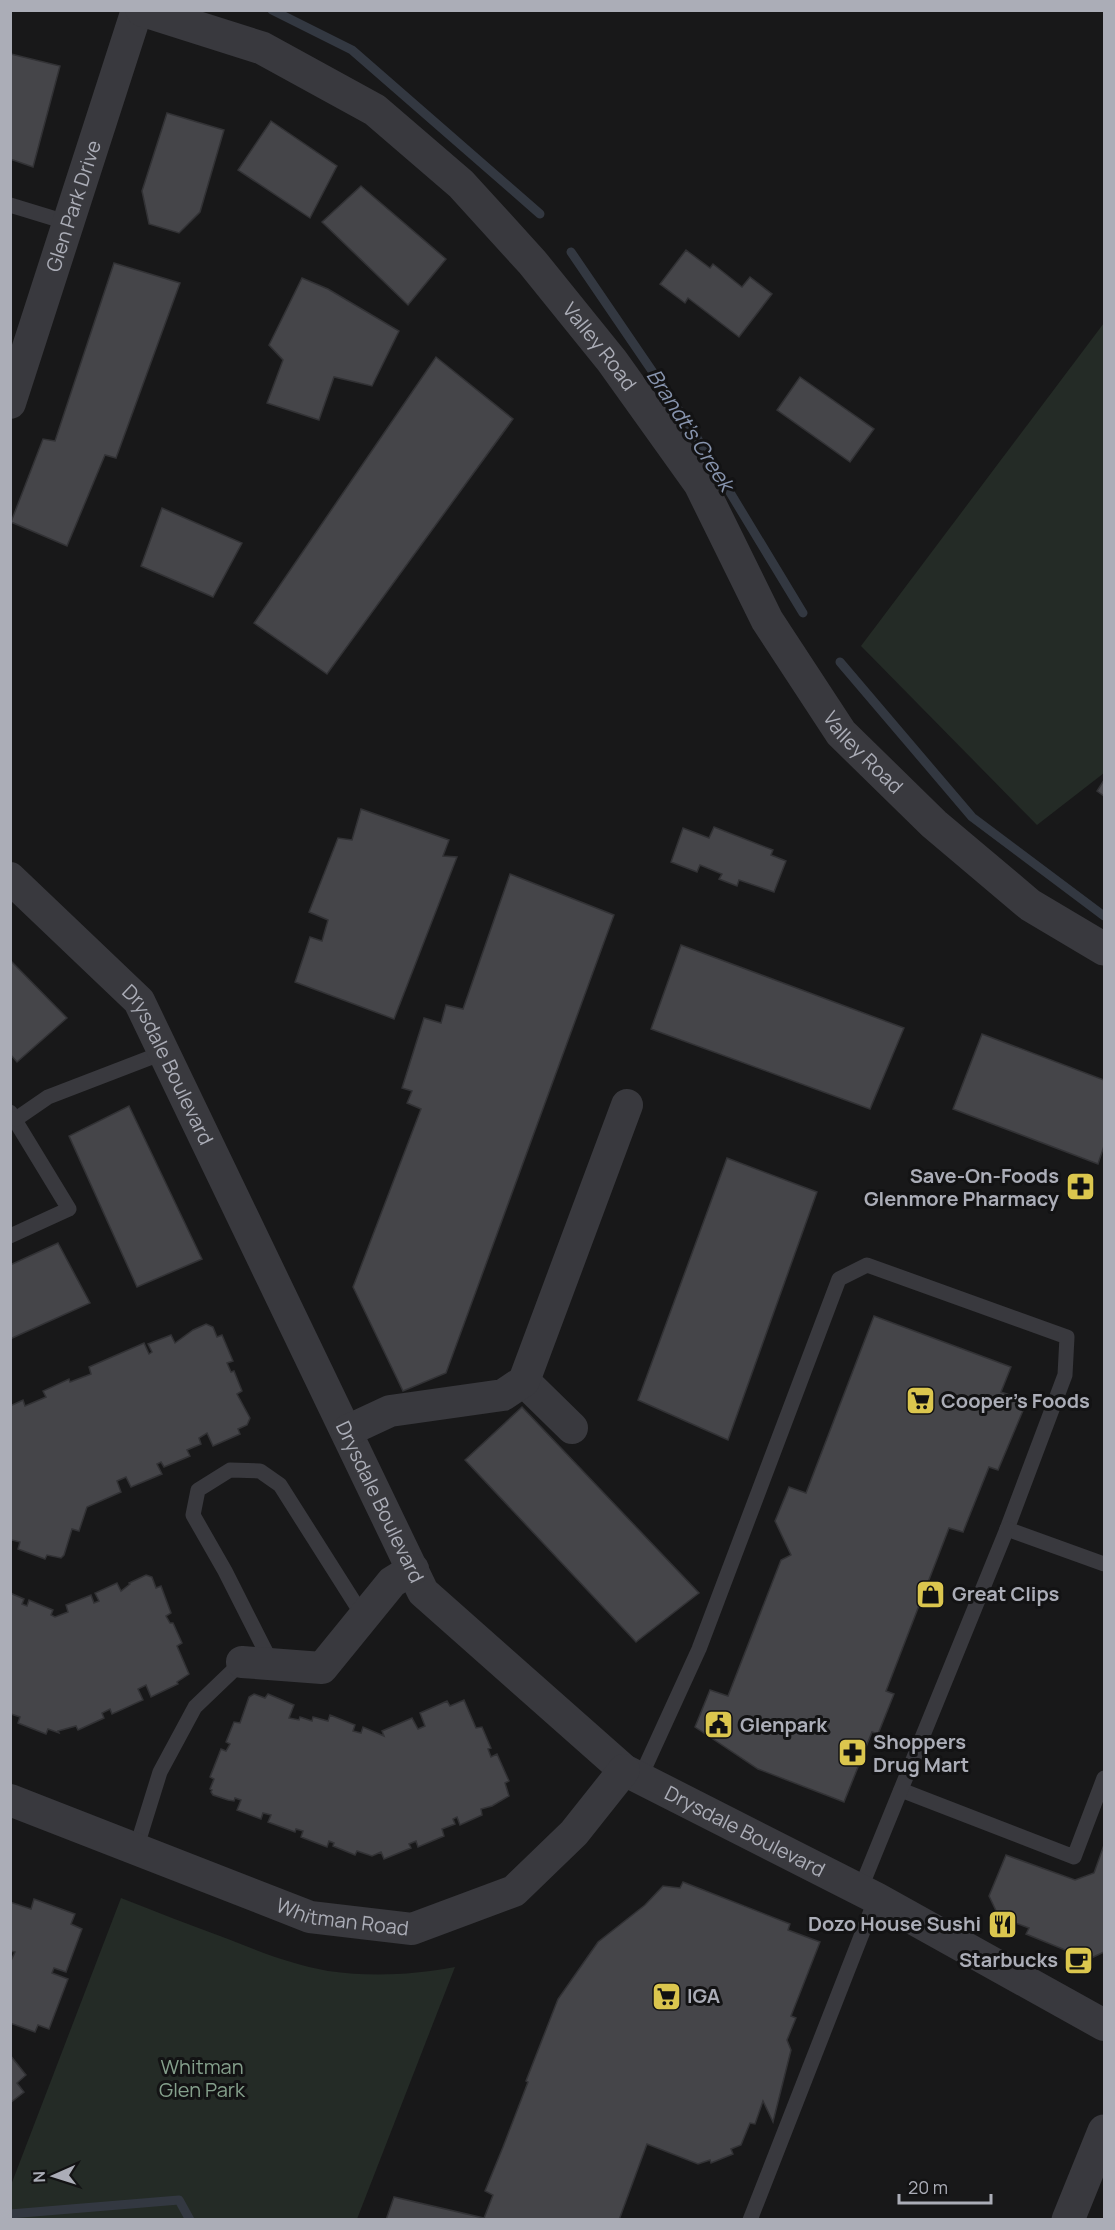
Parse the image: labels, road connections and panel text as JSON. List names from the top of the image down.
{
  "streets": {
    "street": [
      "Glen Park Drive",
      "Valley Road",
      "Drysdale Boulevard",
      "Whitman Road"
    ]
  },
  "crossings": [
    ["Drysdale Boulevard", "Whitman Road"]
  ],
  "water": ["Brandt's Creek"],
  "parks": ["Whitman Glen Park"],
  "places": {
    "pharmacy": ["Save-On-Foods Glenmore Pharmacy", "Shoppers Drug Mart"],
    "supermarket": ["Cooper's Foods", "IGA"],
    "shop": ["Great Clips"],
    "public building": ["Glenpark"],
    "restaurant": ["Dozo House Sushi"],
    "cafe": ["Starbucks"]
  },
  "scale_bar": "20 m",
  "north": "left"
}
